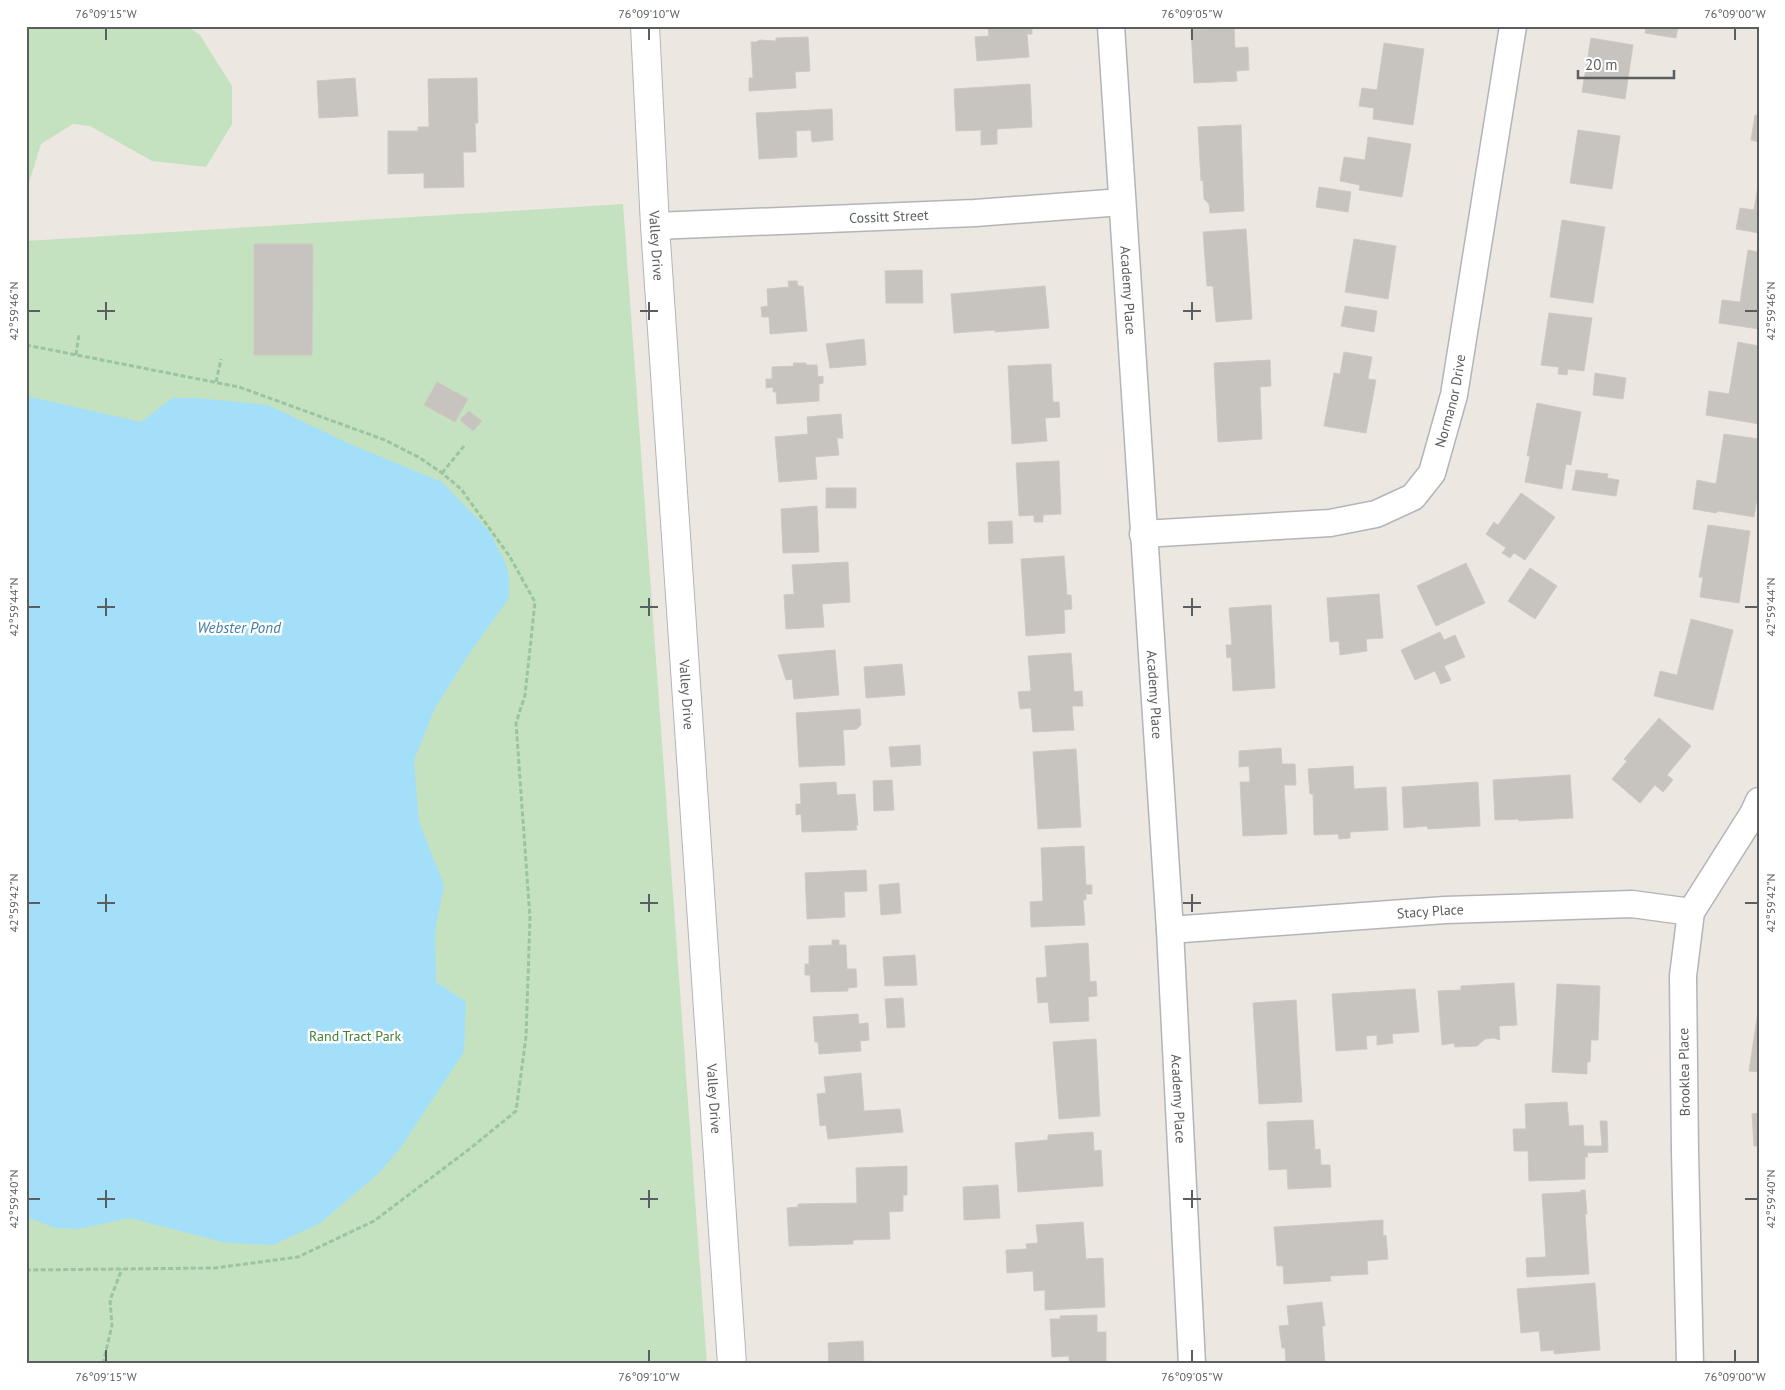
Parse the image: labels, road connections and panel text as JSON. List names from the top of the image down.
{
  "streets": {
    "main road": ["Valley Drive"],
    "street": [
      "Cossitt Street",
      "Academy Place",
      "Normanor Drive",
      "Stacy Place",
      "Brooklea Place"
    ]
  },
  "crossings": [
    ["Cossitt Street", "Valley Drive"],
    ["Cossitt Street", "Academy Place"],
    ["Academy Place", "Normanor Drive"],
    ["Academy Place", "Stacy Place"],
    ["Stacy Place", "Brooklea Place"]
  ],
  "water": ["Webster Pond"],
  "parks": ["Rand Tract Park"],
  "scale_bar": "20 m",
  "coordinates": [
    "76°09'15\"W",
    "76°09'10\"W",
    "76°09'05\"W",
    "76°09'00\"W",
    "42°59'46\"N",
    "42°59'44\"N",
    "42°59'42\"N",
    "42°59'40\"N"
  ]
}
